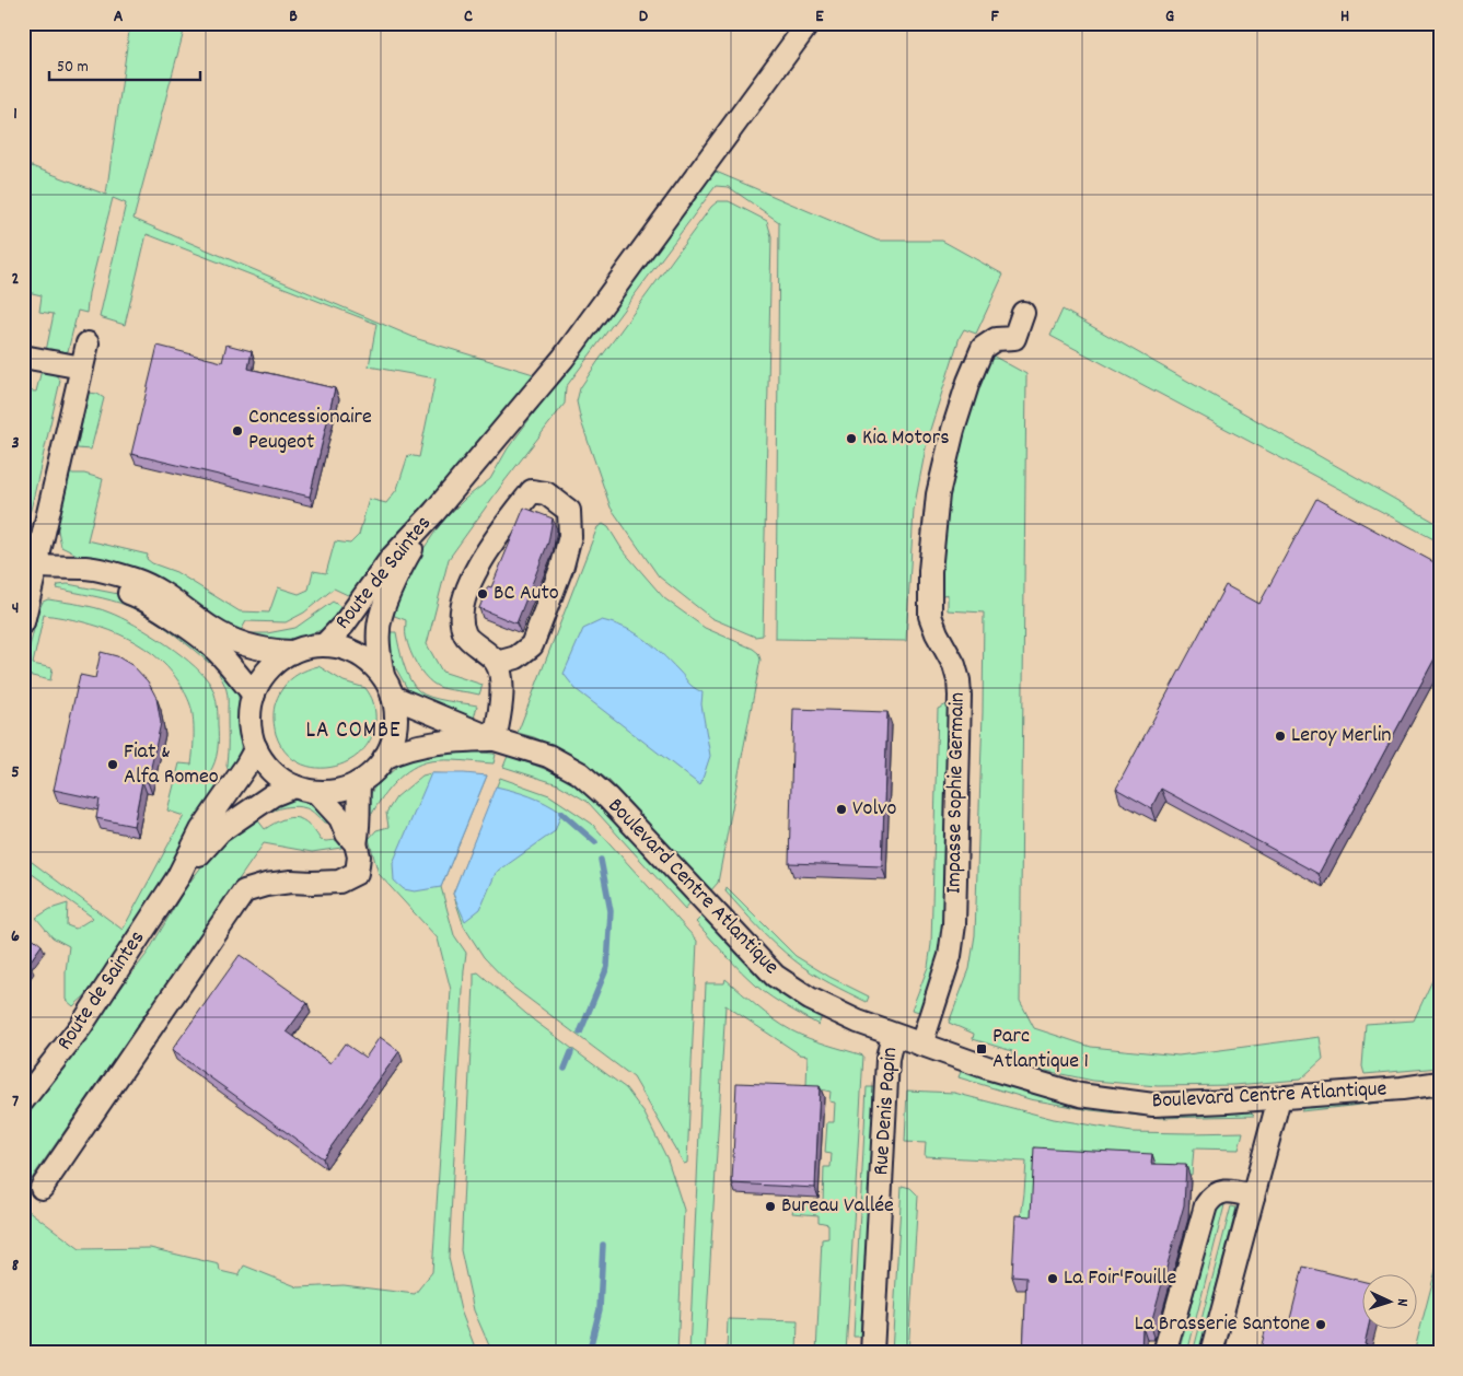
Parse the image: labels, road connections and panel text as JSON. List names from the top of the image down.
{
  "streets": {
    "street": [
      "Route de Saintes",
      "Impasse Sophie Germain",
      "Boulevard Centre Atlantique",
      "Rue Denis Papin"
    ]
  },
  "crossings": [
    ["Route de Saintes", "Boulevard Centre Atlantique"],
    ["Impasse Sophie Germain", "Boulevard Centre Atlantique"],
    ["Boulevard Centre Atlantique", "Rue Denis Papin"]
  ],
  "districts": ["LA COMBE"],
  "places": {
    "other": [
      "Concessionaire Peugeot",
      "Kia Motors",
      "BC Auto",
      "Leroy Merlin",
      "Fiat & Alfa Romeo",
      "Volvo",
      "Bureau Vallée",
      "La Foir'Fouille",
      "La Brasserie Santone"
    ],
    "transit": ["Parc Atlantique 1"]
  },
  "scale_bar": "50 m",
  "north": "right",
  "grid": {
    "columns": [
      "A",
      "B",
      "C",
      "D",
      "E",
      "F",
      "G",
      "H"
    ],
    "rows": [
      "1",
      "2",
      "3",
      "4",
      "5",
      "6",
      "7",
      "8"
    ]
  }
}
